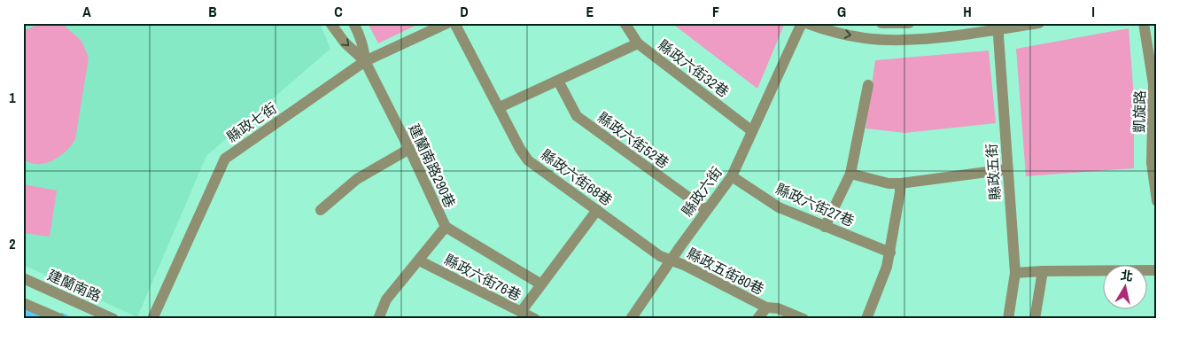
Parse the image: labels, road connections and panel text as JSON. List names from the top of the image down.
{
  "streets": {
    "street": [
      "縣政六街32巷",
      "凱旋路",
      "縣政七街",
      "縣政六街52巷",
      "建蘭南路290巷",
      "縣政五街",
      "縣政六街68巷",
      "縣政六街",
      "縣政六街27巷",
      "縣政五街80巷",
      "縣政六街76巷",
      "建蘭南路"
    ]
  },
  "crossings": [
    ["縣政六街32巷", "縣政六街"],
    ["縣政七街", "建蘭南路290巷"],
    ["縣政六街52巷", "縣政六街"],
    ["建蘭南路290巷", "縣政六街76巷"],
    ["縣政六街68巷", "縣政六街"],
    ["縣政六街68巷", "縣政五街80巷"],
    ["縣政六街", "縣政六街27巷"],
    ["縣政六街", "縣政五街80巷"]
  ],
  "north": "top",
  "grid": {
    "columns": [
      "A",
      "B",
      "C",
      "D",
      "E",
      "F",
      "G",
      "H",
      "I"
    ],
    "rows": ["1", "2"]
  }
}
